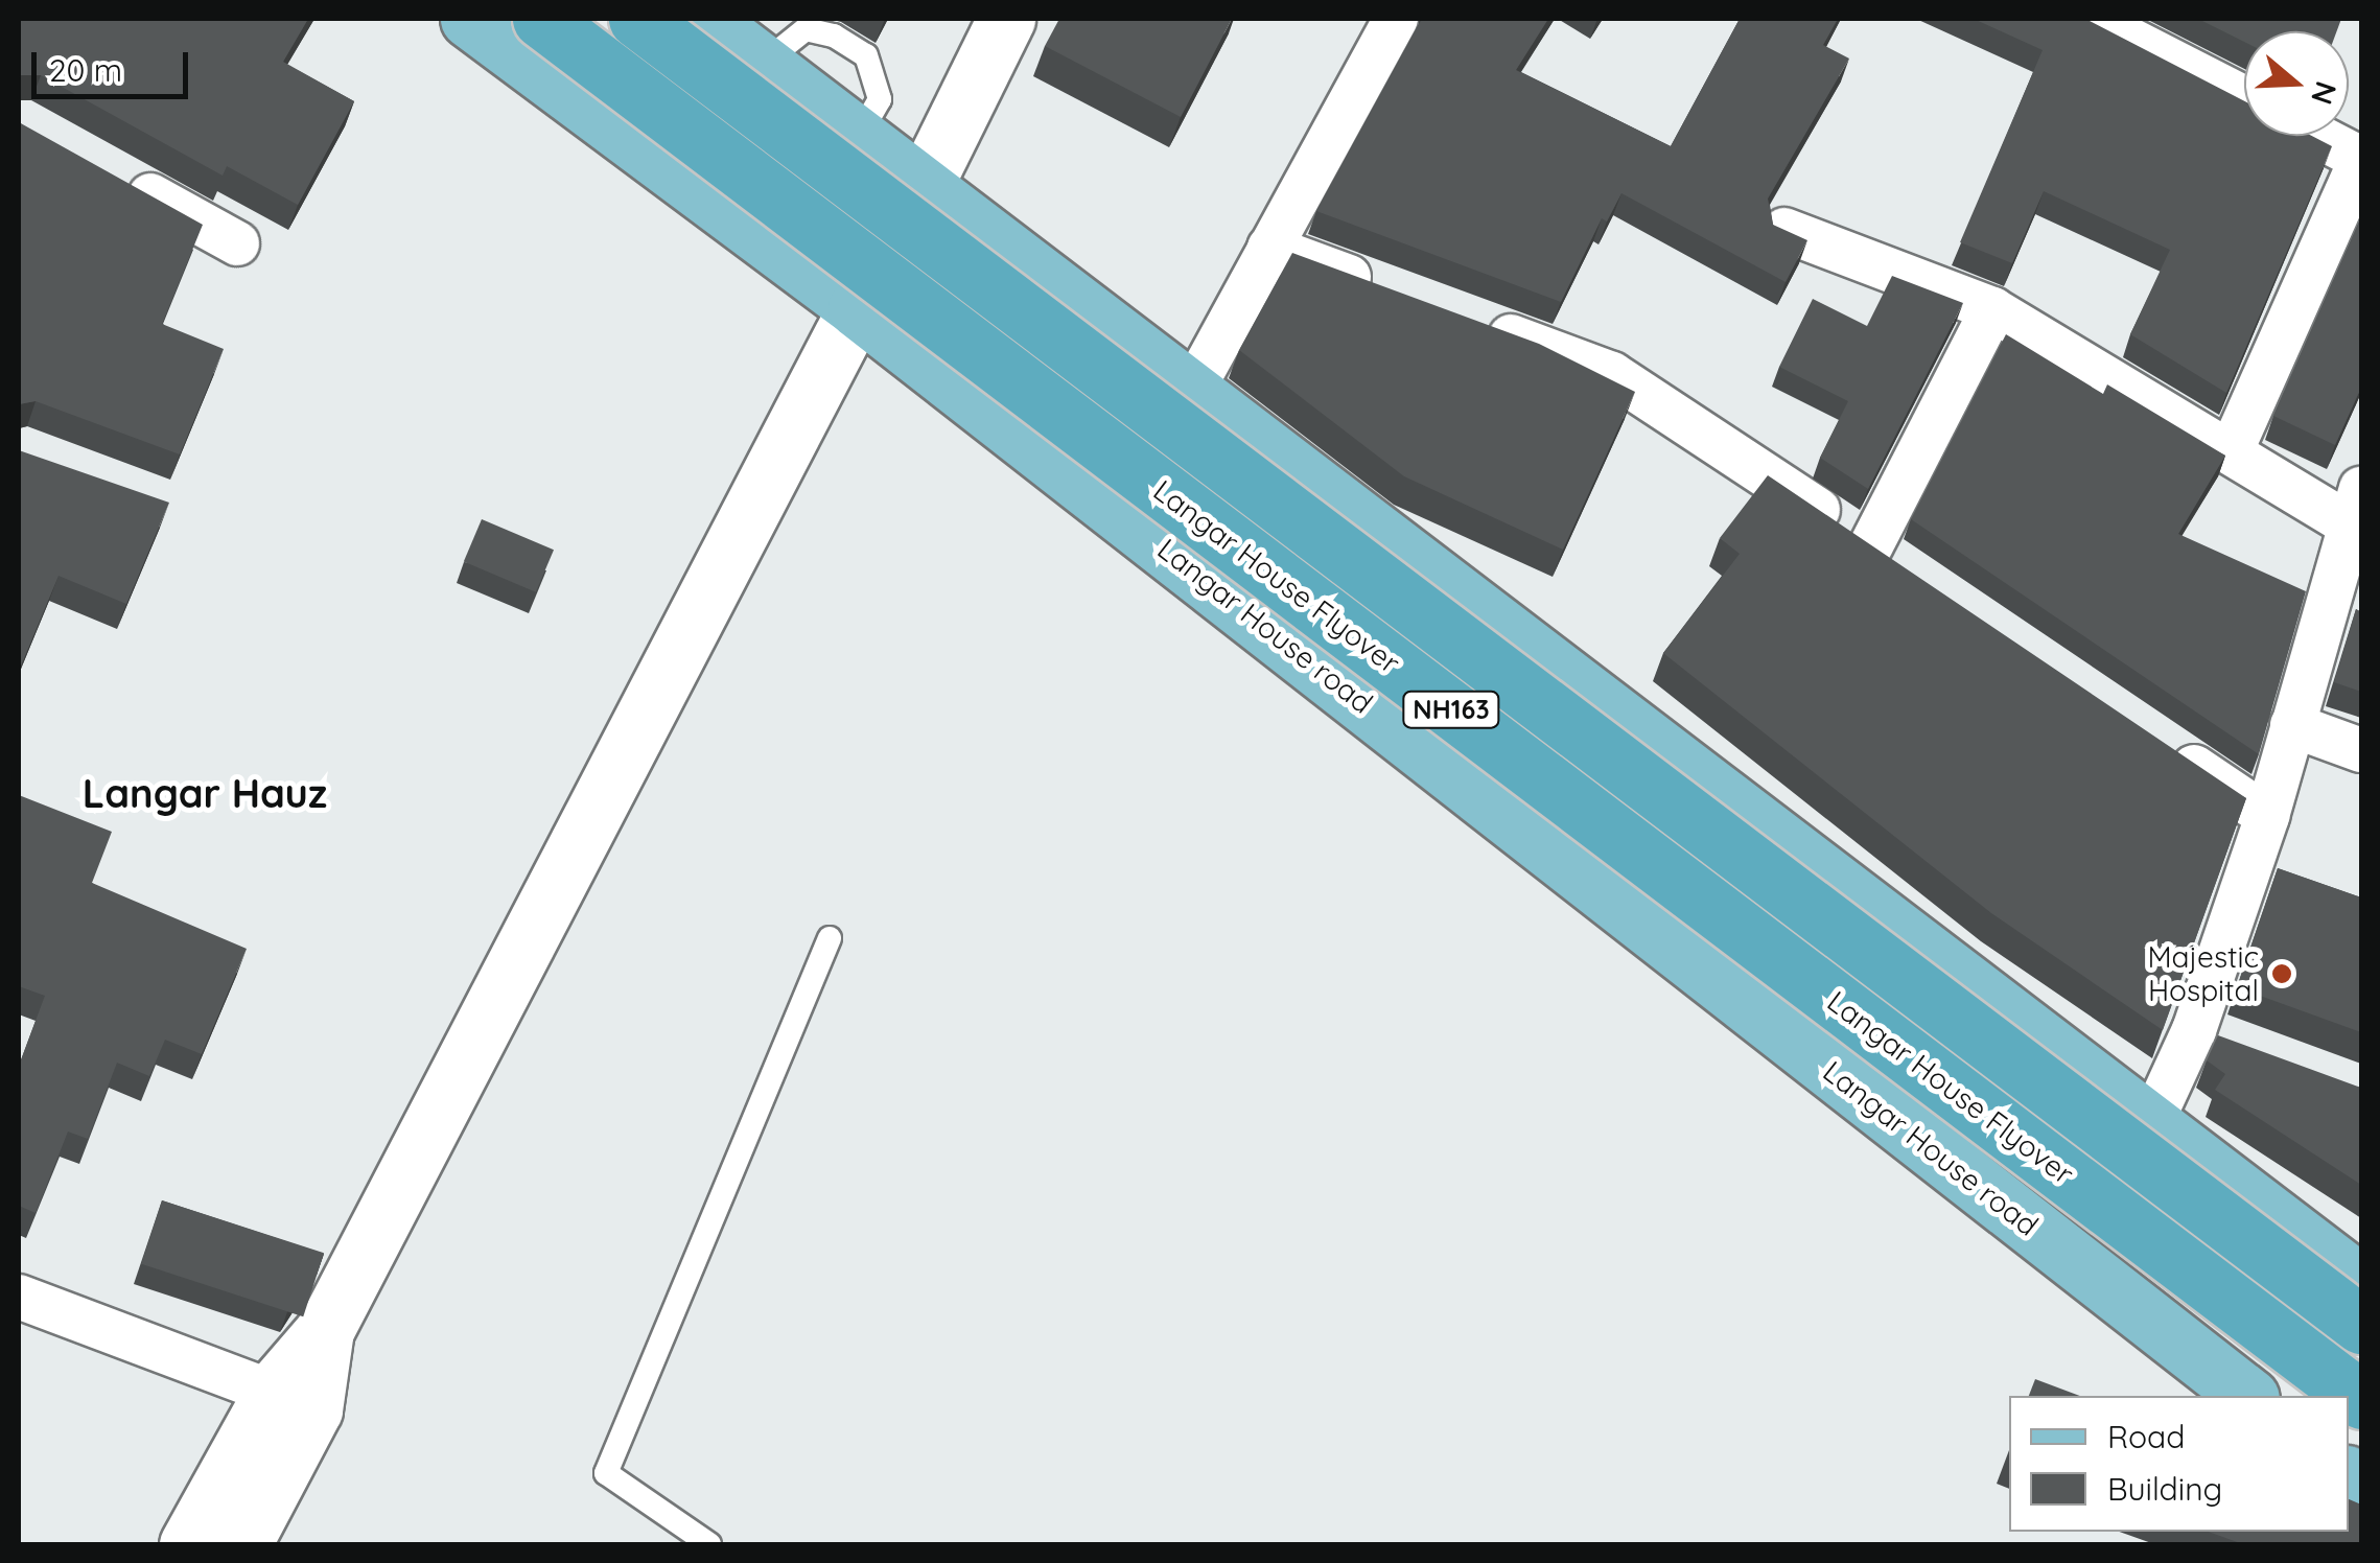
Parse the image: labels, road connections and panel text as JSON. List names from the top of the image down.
{
  "streets": {
    "highway": ["Langar House Flyover", "NH163"],
    "main road": ["Langar House road"]
  },
  "districts": ["Langar Hauz"],
  "places": ["Majestic Hospital"],
  "legend": ["Road", "Building"],
  "scale_bar": "20 m",
  "north": "right"
}
